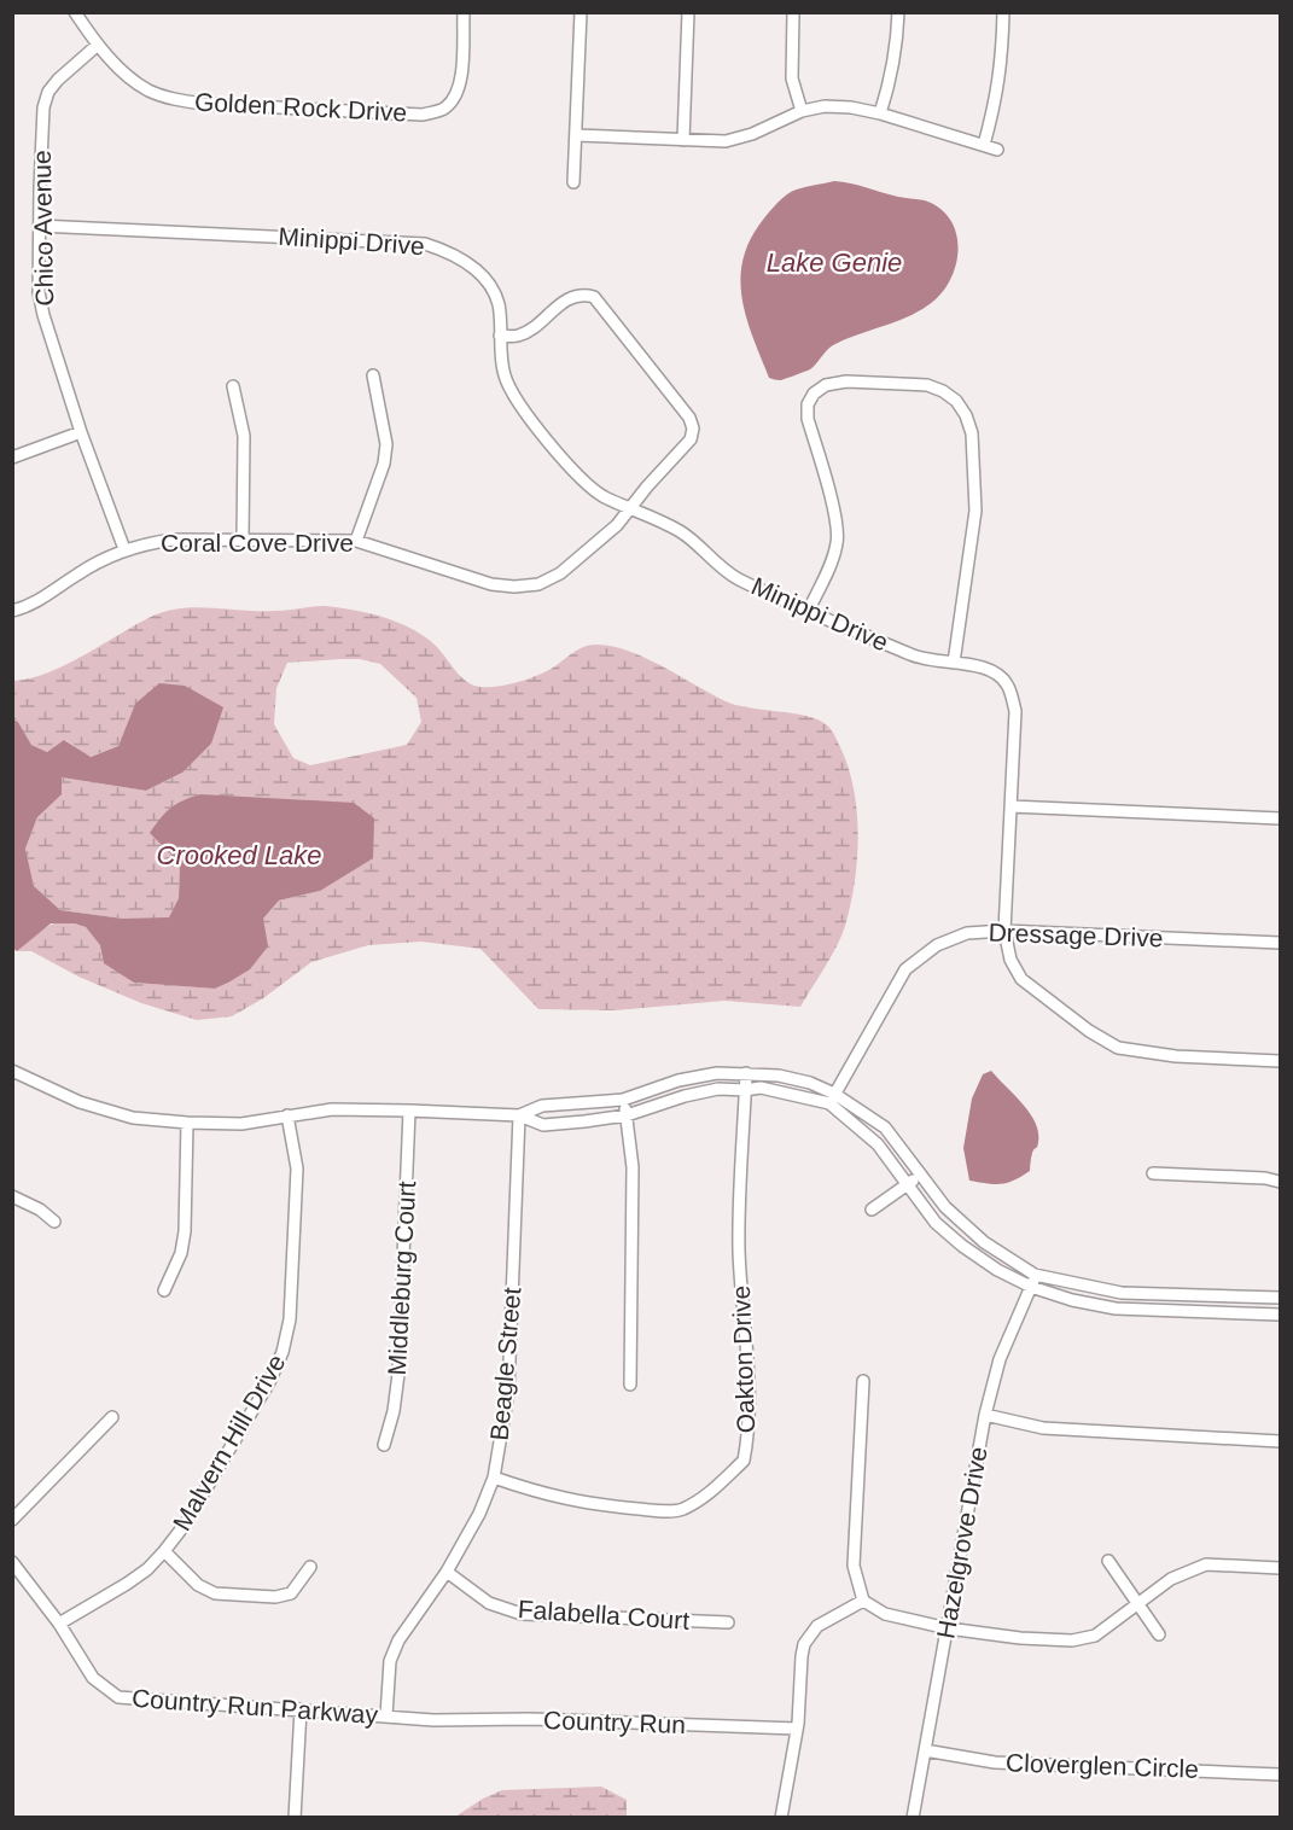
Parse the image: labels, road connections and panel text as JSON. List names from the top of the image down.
{
  "streets": {
    "street": [
      "Golden Rock Drive",
      "Chico Avenue",
      "Minippi Drive",
      "Coral Cove Drive",
      "Dressage Drive",
      "Middleburg Court",
      "Oakton Drive",
      "Beagle Street",
      "Malvern Hill Drive",
      "Hazelgrove Drive",
      "Falabella Court",
      "Country Run Parkway",
      "Country Run",
      "Cloverglen Circle"
    ]
  },
  "crossings": [
    ["Golden Rock Drive", "Chico Avenue"],
    ["Chico Avenue", "Minippi Drive"],
    ["Chico Avenue", "Coral Cove Drive"],
    ["Minippi Drive", "Coral Cove Drive"],
    ["Minippi Drive", "Dressage Drive"],
    ["Oakton Drive", "Beagle Street"],
    ["Beagle Street", "Falabella Court"],
    ["Beagle Street", "Country Run Parkway"],
    ["Malvern Hill Drive", "Country Run Parkway"],
    ["Hazelgrove Drive", "Cloverglen Circle"],
    ["Country Run Parkway", "Country Run"]
  ],
  "water": ["Lake Genie", "Crooked Lake"]
}
